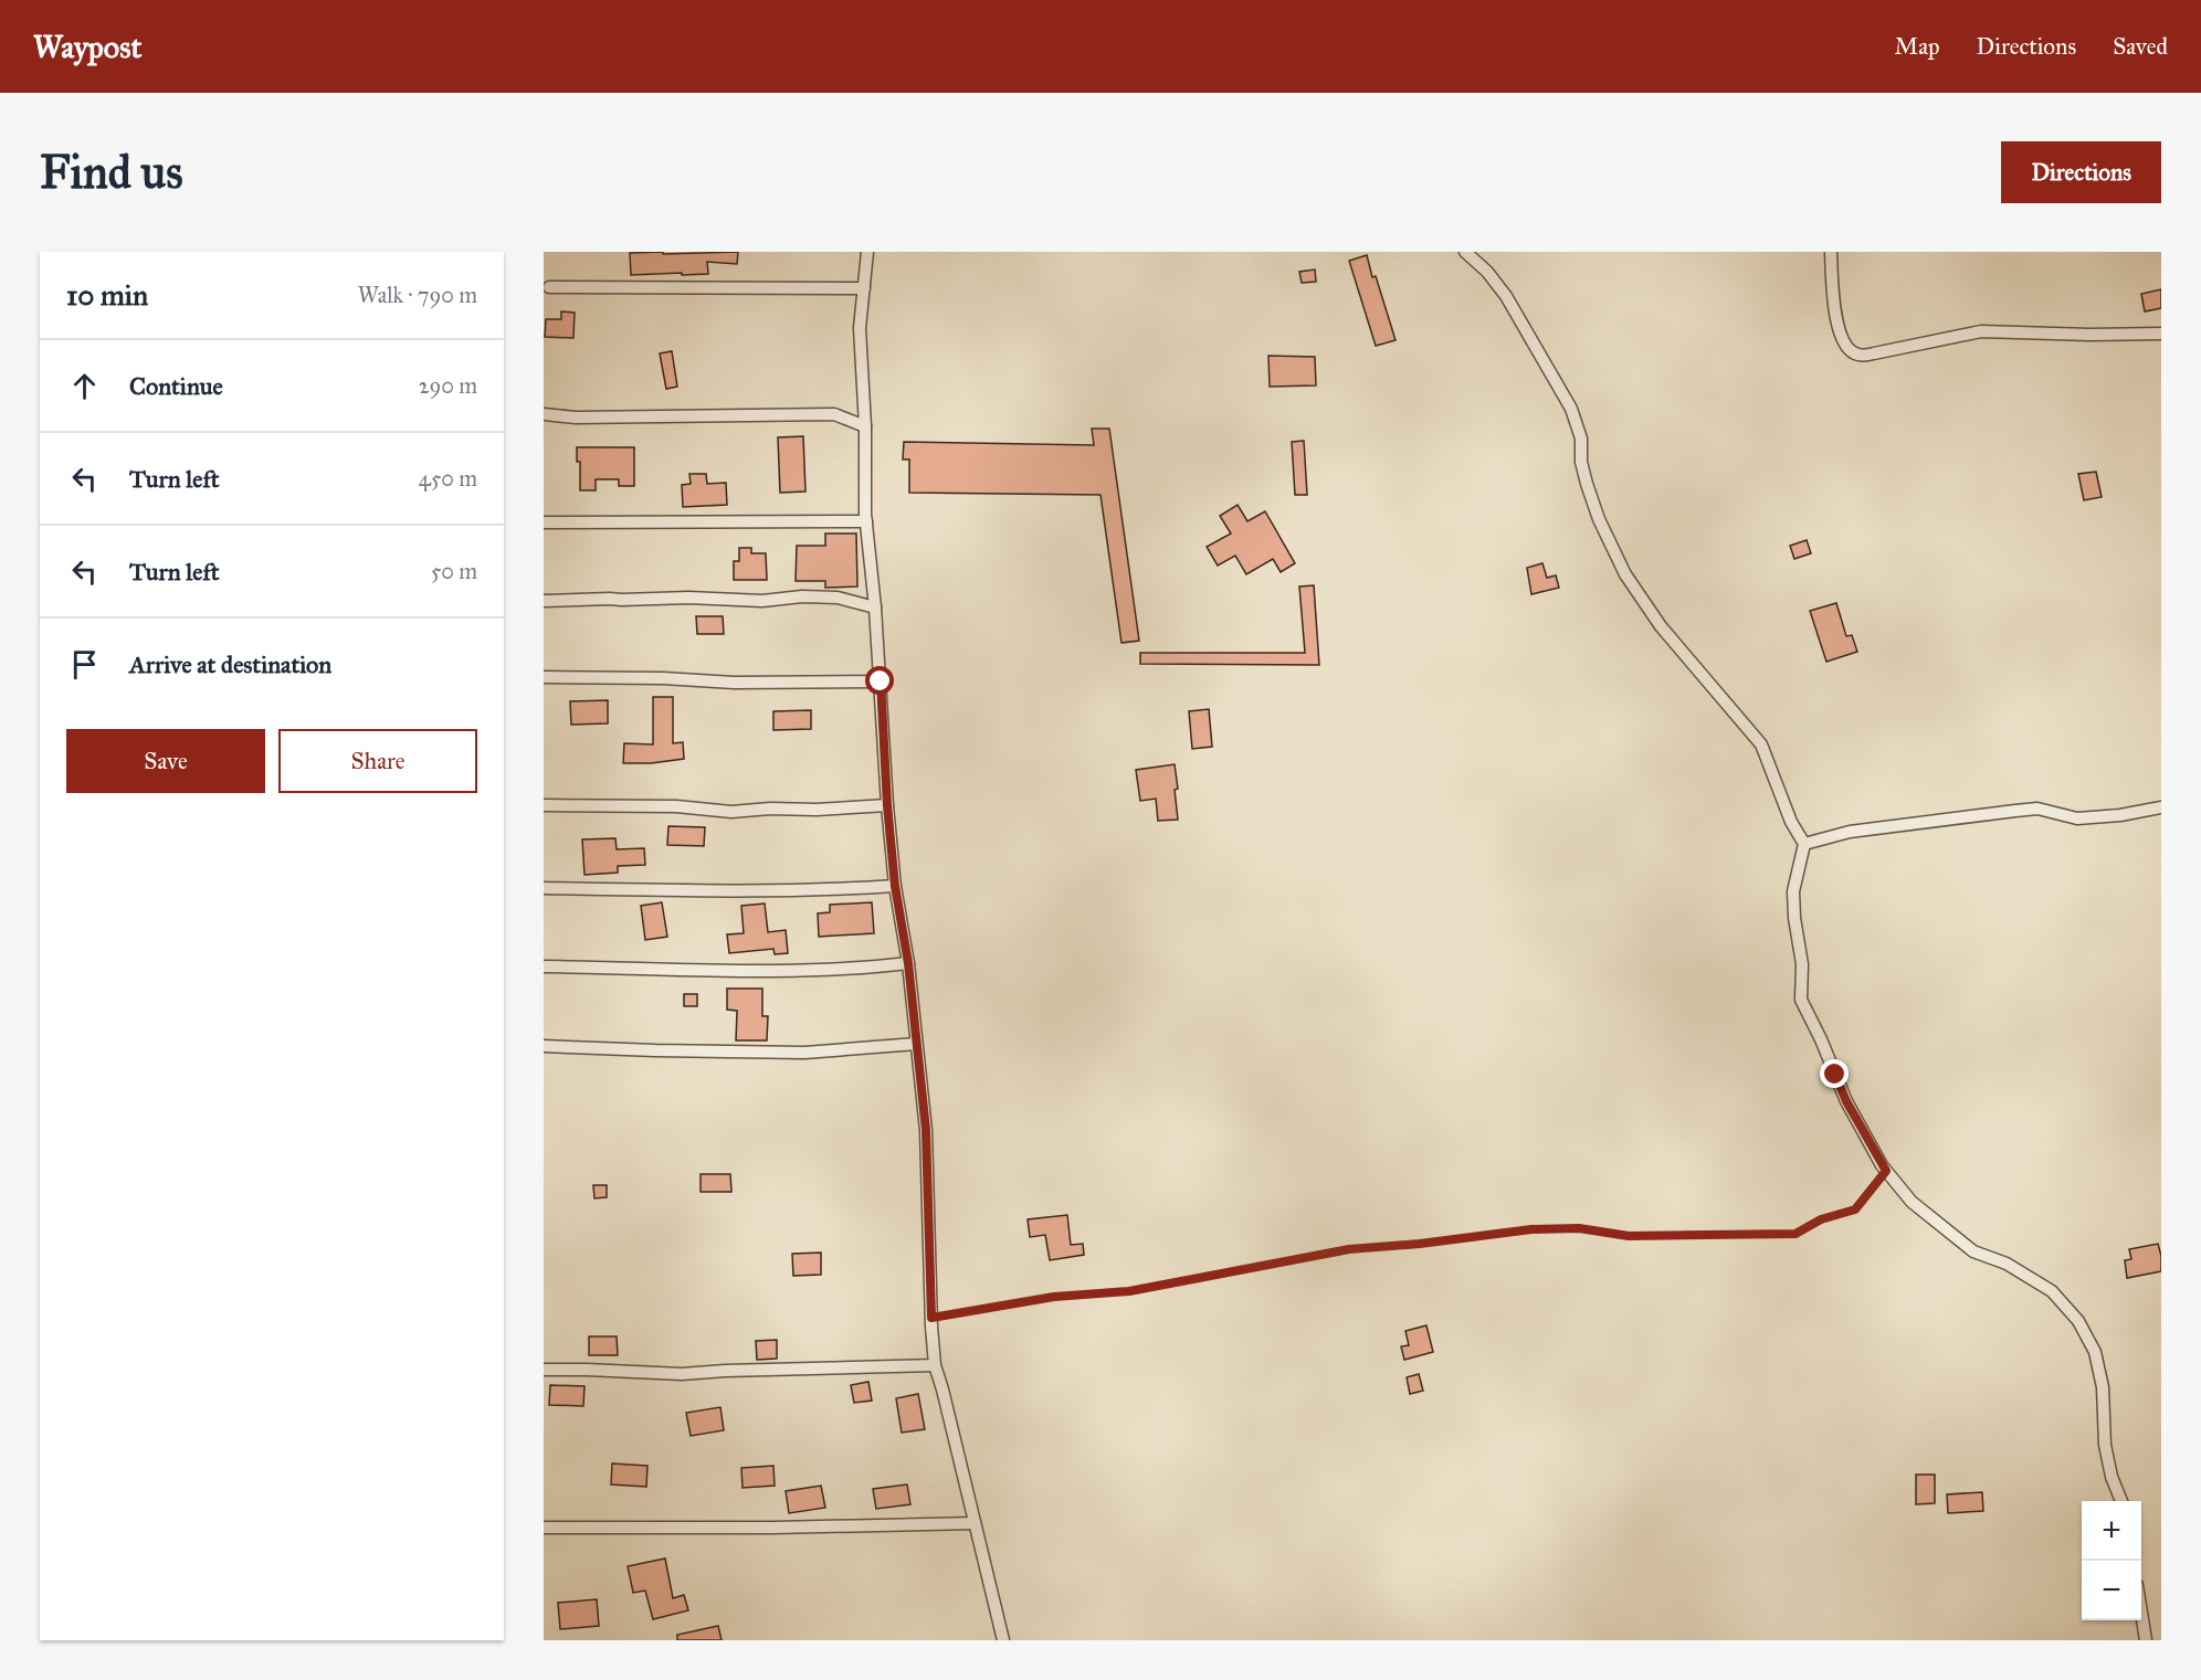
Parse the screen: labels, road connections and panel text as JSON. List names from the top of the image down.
{
  "page": {
    "header": "Waypost",
    "nav": ["Map", "Directions", "Saved"],
    "buttons": [
      "Directions",
      ["Save", "Share"]
    ],
    "title": "Find us",
    "heading": ["10 min", "Walk · 790 m"],
    "list": [
      ["Continue", "290 m"],
      ["Turn left", "450 m"],
      ["Turn left", "50 m"],
      "Arrive at destination"
    ],
    "map_buttons": ["+", "−"]
  }
}
